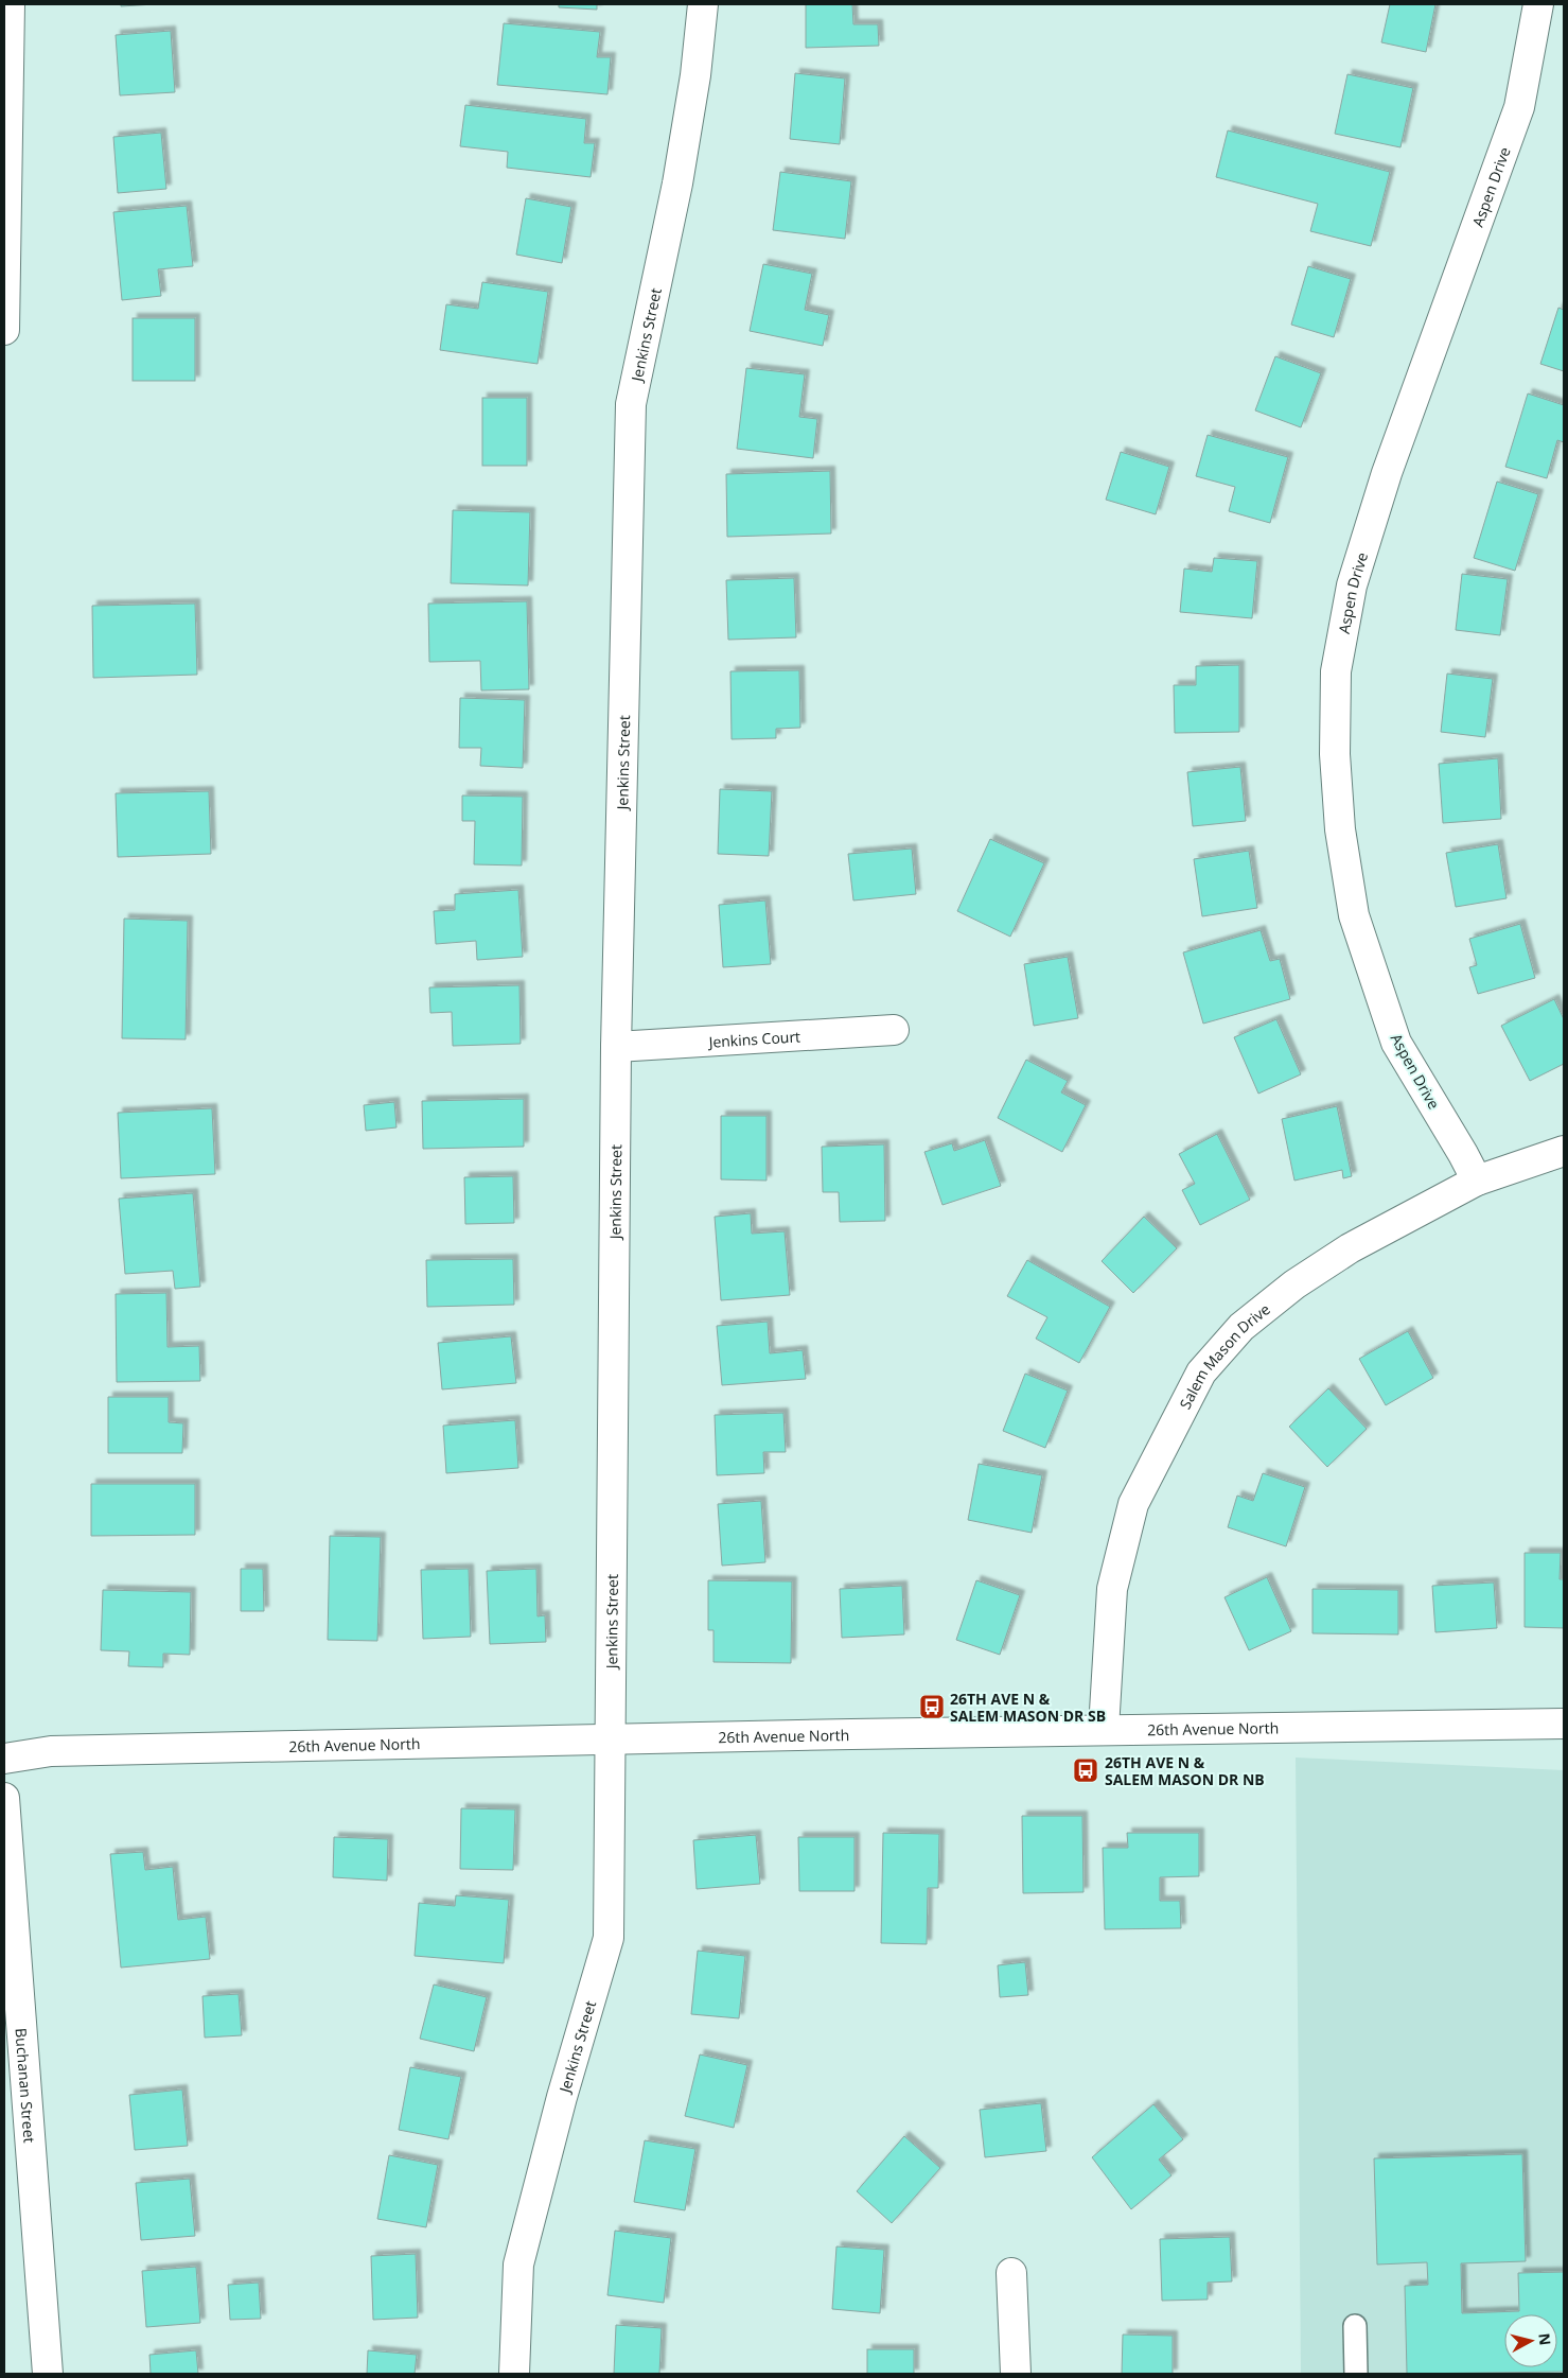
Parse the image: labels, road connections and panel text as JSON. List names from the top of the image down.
{
  "streets": {
    "street": [
      "Aspen Drive",
      "Jenkins Street",
      "Jenkins Court",
      "Salem Mason Drive",
      "26th Avenue North",
      "Buchanan Street"
    ]
  },
  "crossings": [
    ["Aspen Drive", "Salem Mason Drive"],
    ["Jenkins Street", "Jenkins Court"],
    ["Jenkins Street", "26th Avenue North"],
    ["Salem Mason Drive", "26th Avenue North"]
  ],
  "places": {
    "bus stop": ["26TH AVE N & SALEM MASON DR SB", "26TH AVE N & SALEM MASON DR NB"]
  },
  "north": "right"
}
